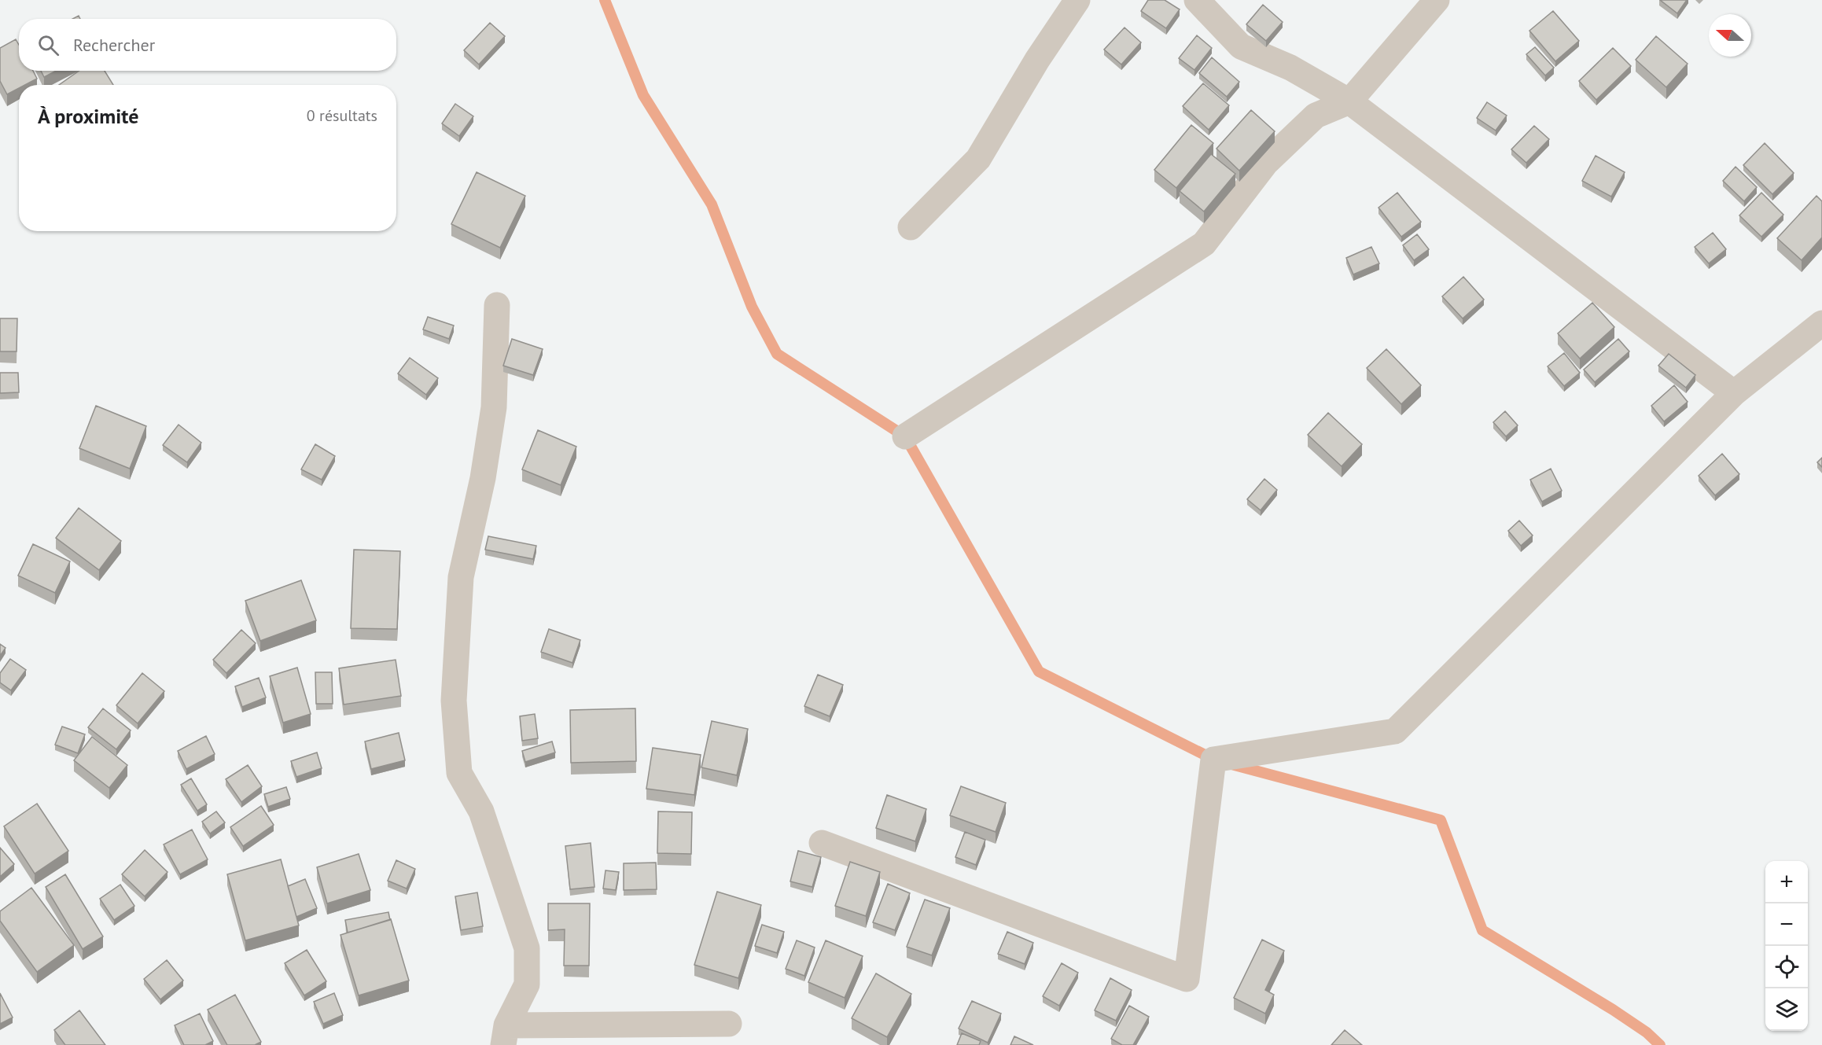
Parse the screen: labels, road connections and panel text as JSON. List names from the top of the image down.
{
  "north": "left",
  "page": {
    "search": "Rechercher",
    "heading": ["À proximité", "0 résultats"],
    "map_buttons": ["+", "−"]
  }
}
